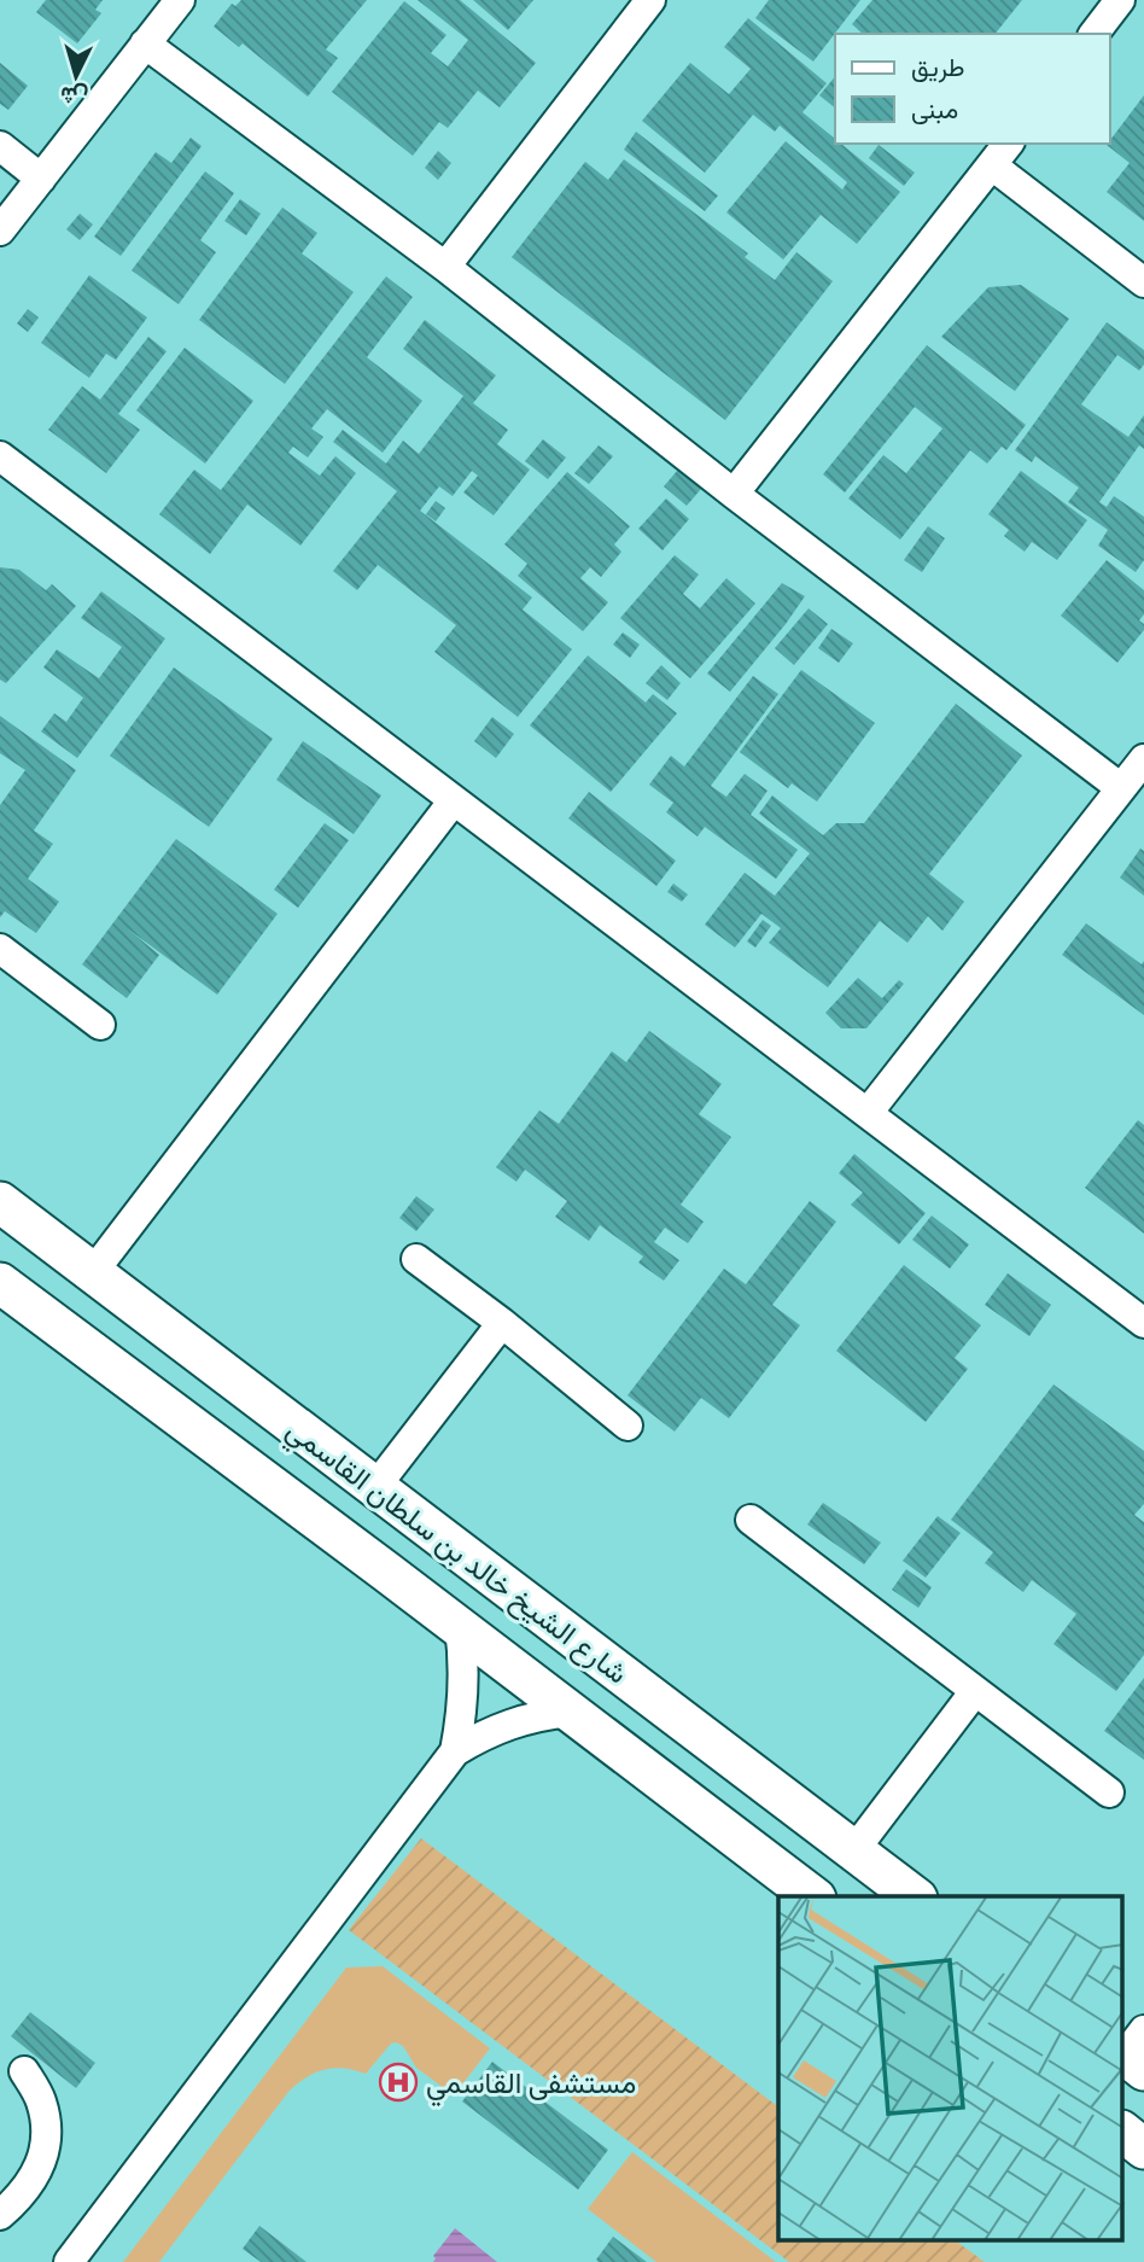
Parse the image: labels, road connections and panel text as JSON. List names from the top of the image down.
{
  "streets": {
    "main road": ["شارع الشيخ خالد بن سلطان القاسمي"]
  },
  "places": {
    "hospital": ["مستشفى القاسمي"]
  },
  "legend": ["طريق", "مبنى"],
  "north": "bottom"
}
